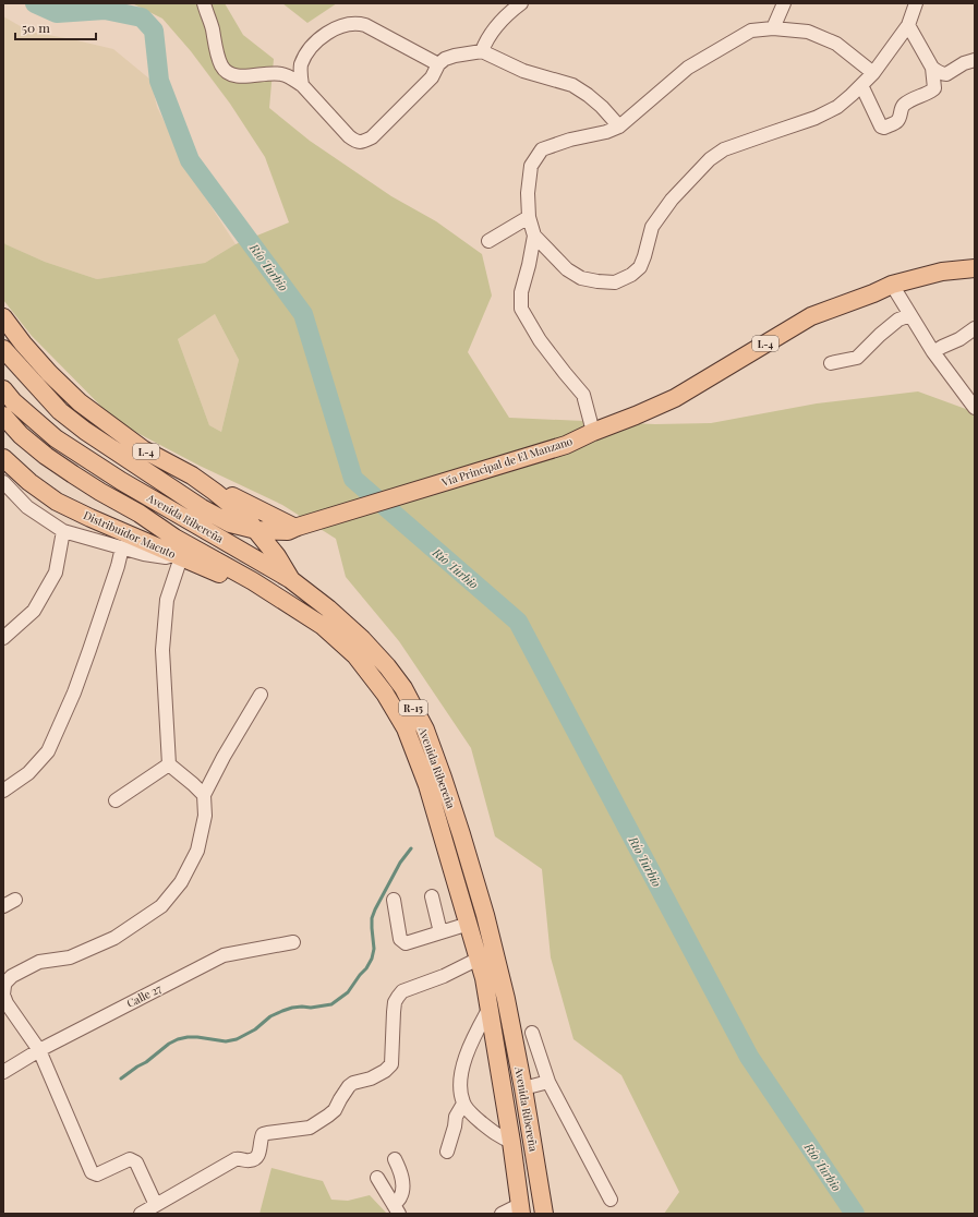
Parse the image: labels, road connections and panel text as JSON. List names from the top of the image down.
{
  "streets": {
    "main road": [
      "L-4",
      "Vía Principal de El Manzano",
      "Avenida Ribereña",
      "Distribuidor Macuto",
      "R-15"
    ],
    "street": ["Calle 27"]
  },
  "crossings": [
    ["L-4", "Vía Principal de El Manzano"],
    ["L-4", "Avenida Ribereña"],
    ["Avenida Ribereña", "Distribuidor Macuto"]
  ],
  "water": ["Río Turbio"],
  "scale_bar": "50 m"
}
